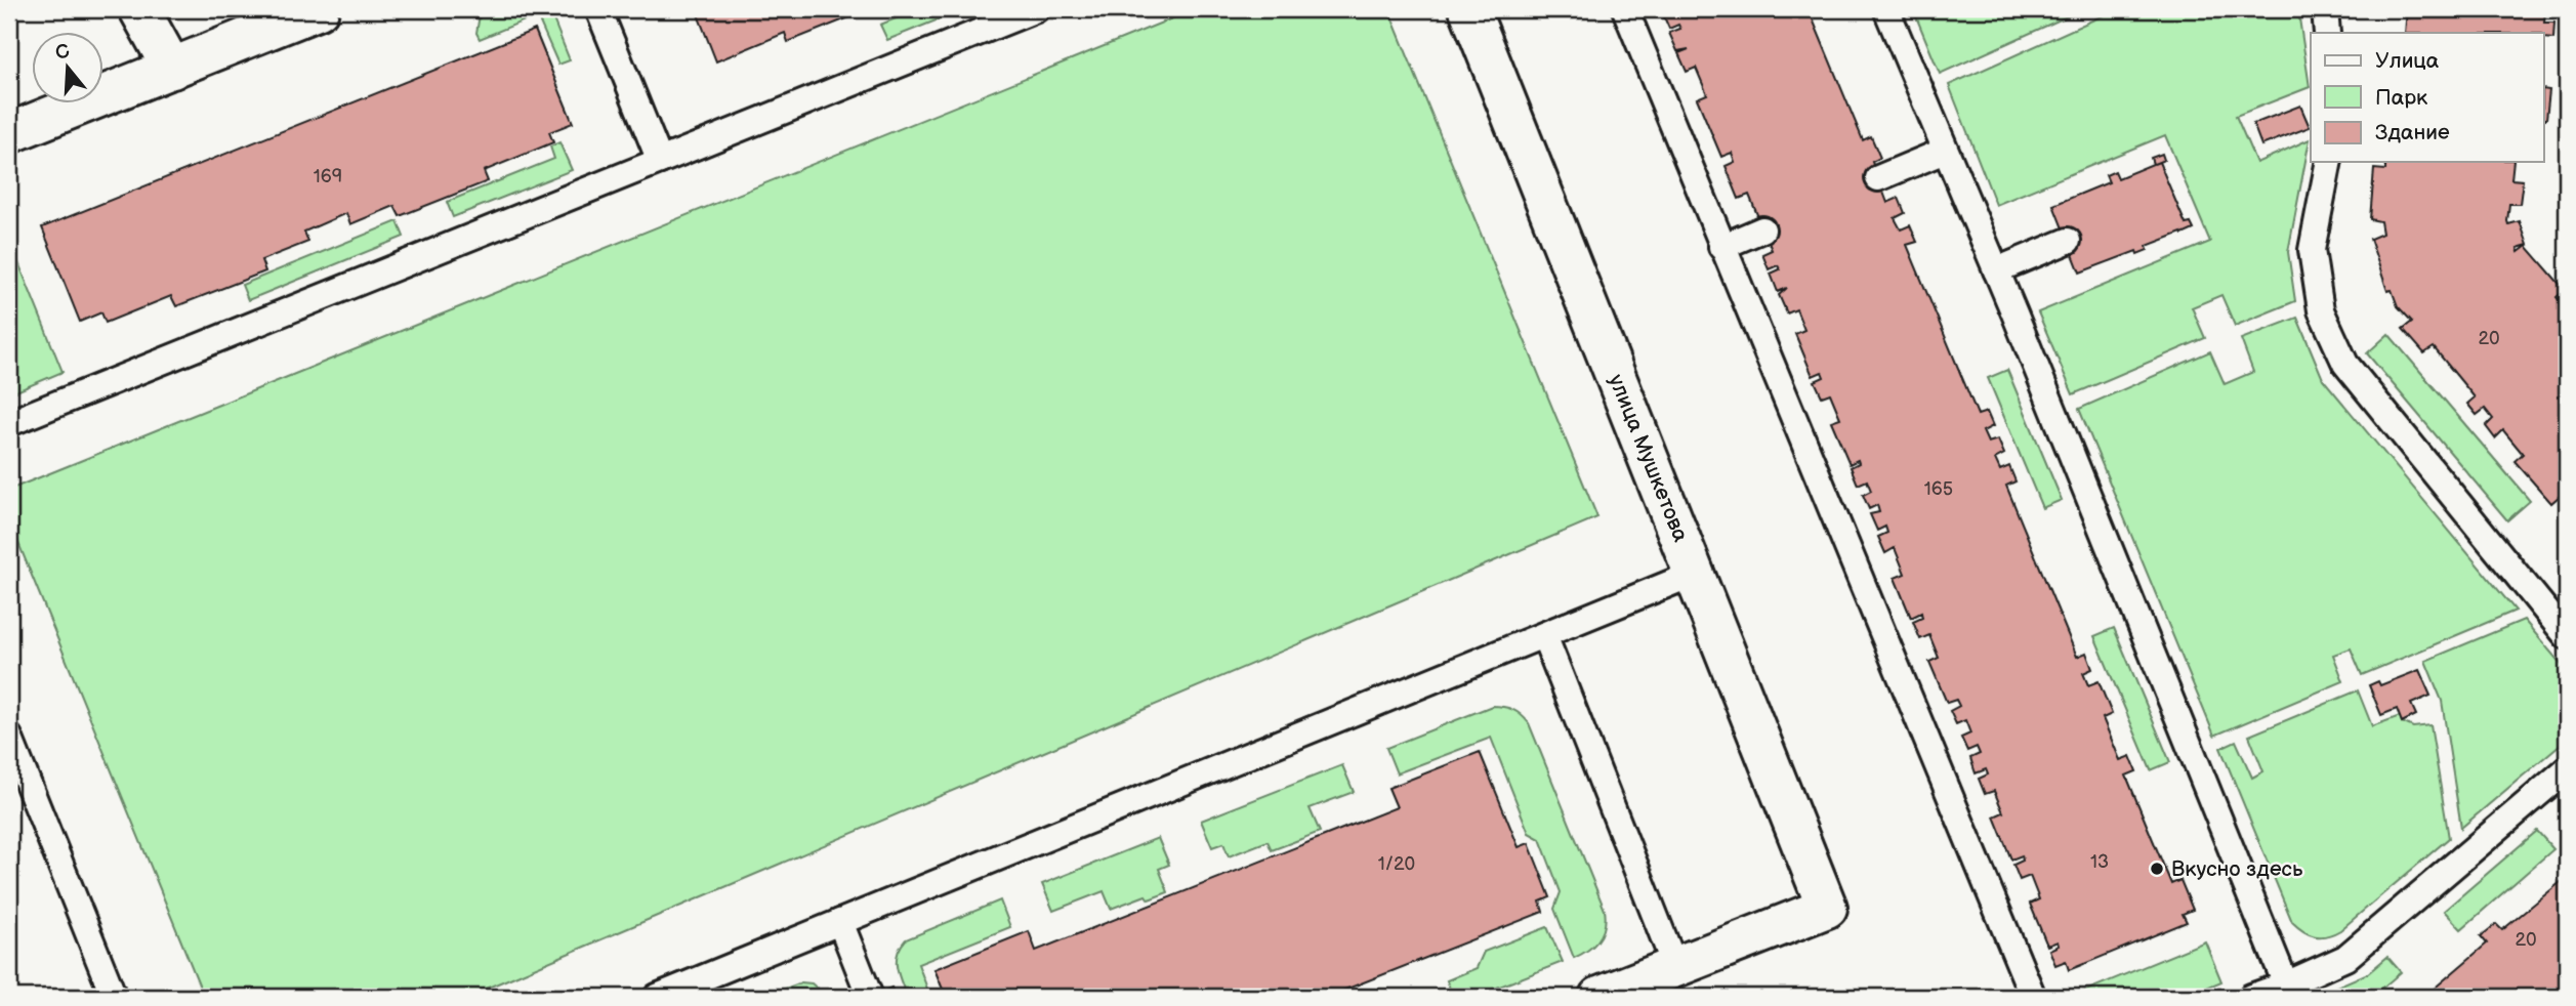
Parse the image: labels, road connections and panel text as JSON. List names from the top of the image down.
{
  "streets": {
    "street": ["улица Мушкетова"]
  },
  "places": ["Вкусно здесь"],
  "house_numbers": [
    "169",
    "20",
    "165",
    "13",
    "1/20",
    "20"
  ],
  "legend": ["Улица", "Парк", "Здание"],
  "north": "top"
}
